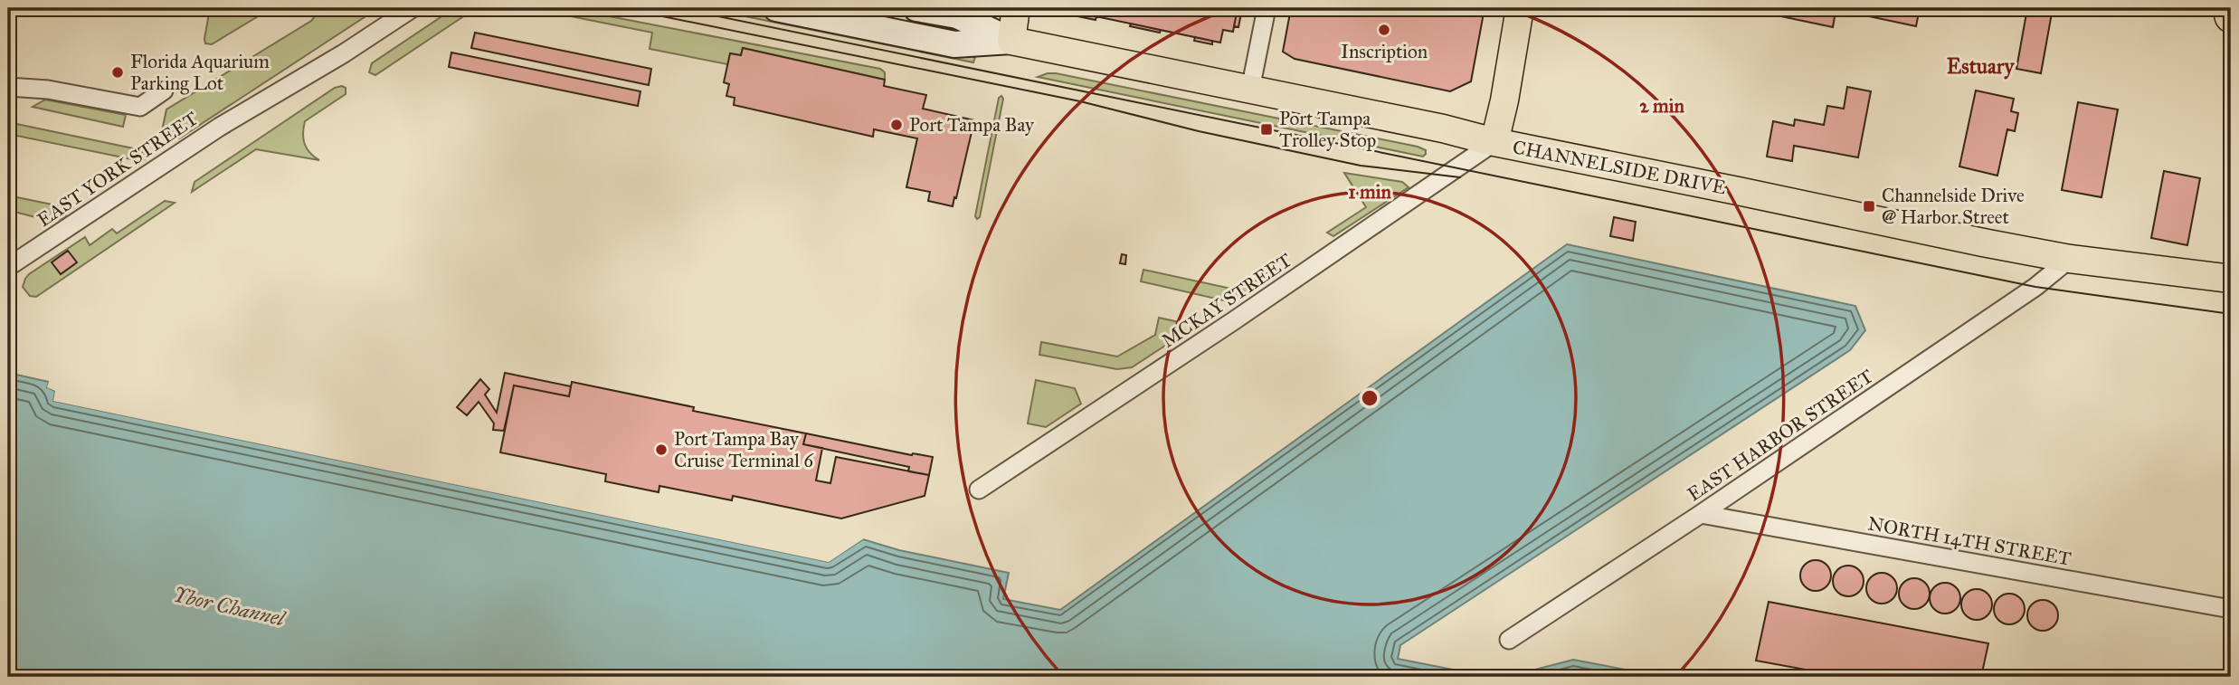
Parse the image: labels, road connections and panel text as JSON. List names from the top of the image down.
{
  "streets": {
    "main road": ["CHANNELSIDE DRIVE"],
    "street": [
      "EAST YORK STREET",
      "MCKAY STREET",
      "EAST HARBOR STREET",
      "NORTH 14TH STREET"
    ]
  },
  "crossings": [
    ["CHANNELSIDE DRIVE", "MCKAY STREET"],
    ["CHANNELSIDE DRIVE", "EAST HARBOR STREET"],
    ["EAST HARBOR STREET", "NORTH 14TH STREET"]
  ],
  "districts": ["Estuary"],
  "water": ["Ybor Channel"],
  "places": {
    "other": [
      "Inscription",
      "Florida Aquarium Parking Lot",
      "Port Tampa Bay",
      "Port Tampa Bay Cruise Terminal 6"
    ],
    "transit": ["Port Tampa Trolley Stop", "Channelside Drive @ Harbor Street"]
  },
  "rings": ["2 min", "1 min"]
}
